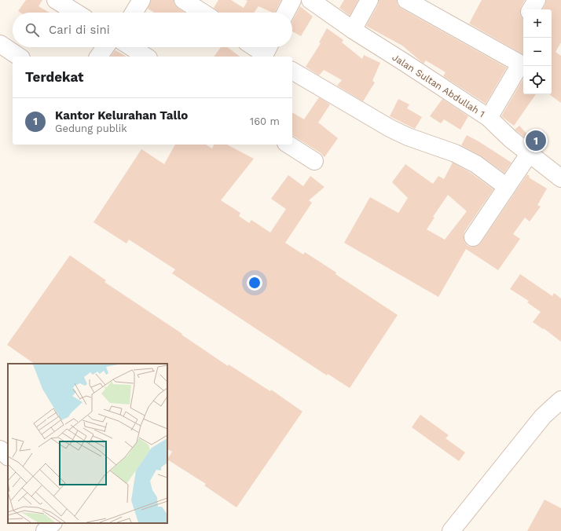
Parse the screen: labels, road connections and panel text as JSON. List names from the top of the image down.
{
  "streets": {
    "street": ["Jalan Sultan Abdullah 1"]
  },
  "page": {
    "map_buttons": ["+", "−"],
    "search": "Cari di sini",
    "heading": "Terdekat",
    "list": [
      {
        "mark": "1",
        "name": "Kantor Kelurahan Tallo",
        "note": "Gedung publik",
        "value": "160 m"
      }
    ],
    "pins": "1"
  }
}
